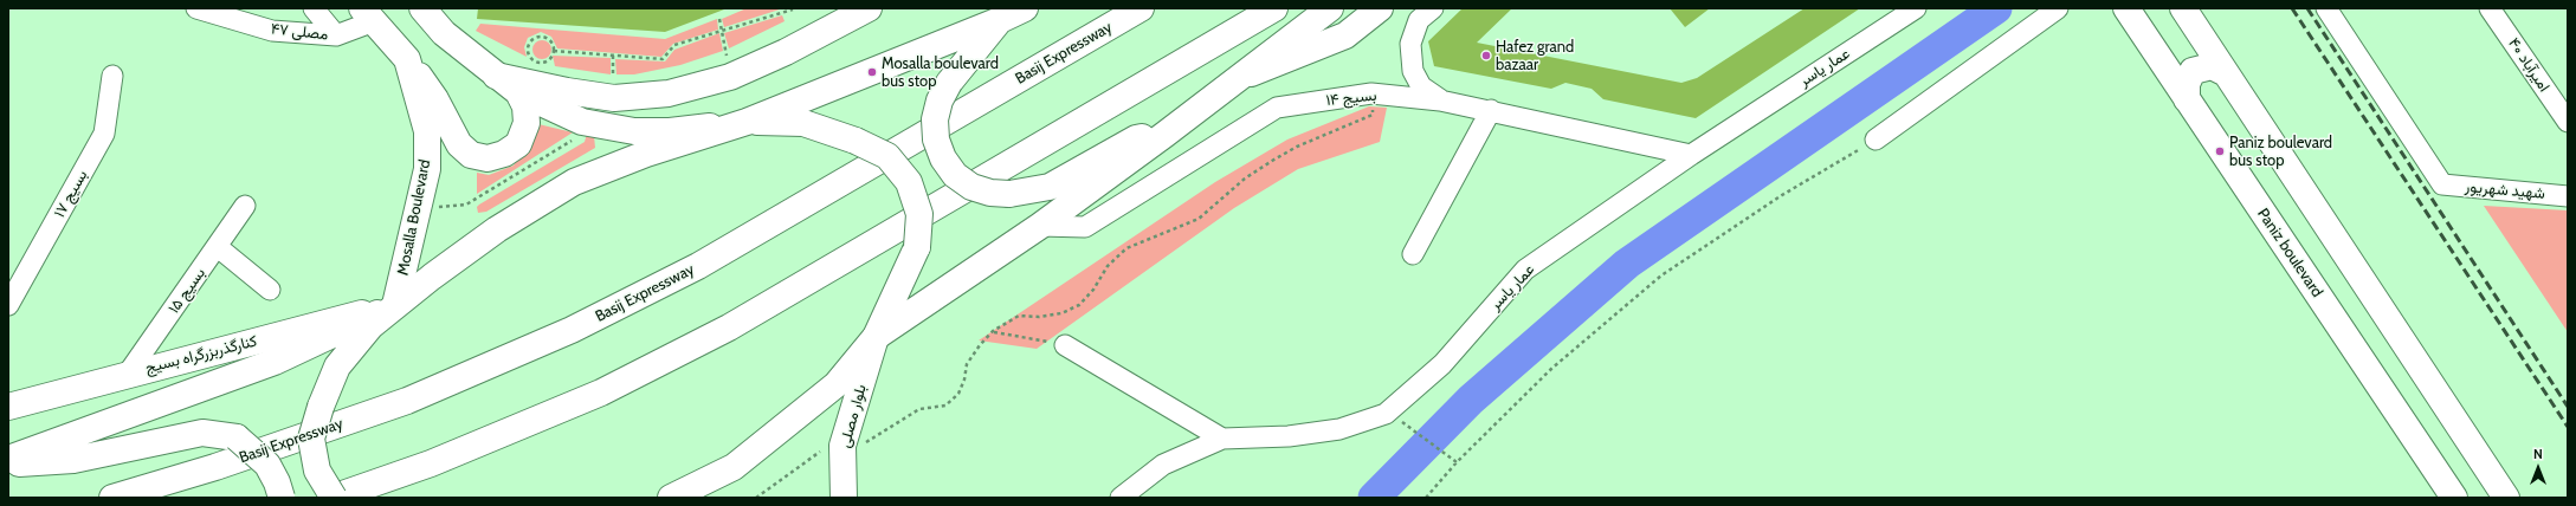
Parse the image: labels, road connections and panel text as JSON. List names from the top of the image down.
{
  "streets": {
    "main road": [
      "Basij Expressway",
      "Mosalla Boulevard",
      "Paniz boulevard",
      "کنارگذربزرگراه بسیج",
      "بلوار مصلی"
    ],
    "street": [
      "مصلی ۴۷",
      "امیرآباد ۴۰",
      "عمار یاسر",
      "بسیج ۱۴",
      "شهید شهریور",
      "بسیج ۱۷",
      "بسیج ۱۵"
    ]
  },
  "crossings": [
    ["مصلی ۴۷", "Mosalla Boulevard"],
    ["عمار یاسر", "بسیج ۱۴"],
    ["Mosalla Boulevard", "کنارگذربزرگراه بسیج"],
    ["بسیج ۱۵", "کنارگذربزرگراه بسیج"]
  ],
  "places": ["Hafez grand bazaar", "Mosalla boulevard bus stop", "Paniz boulevard bus stop"],
  "north": "top"
}
